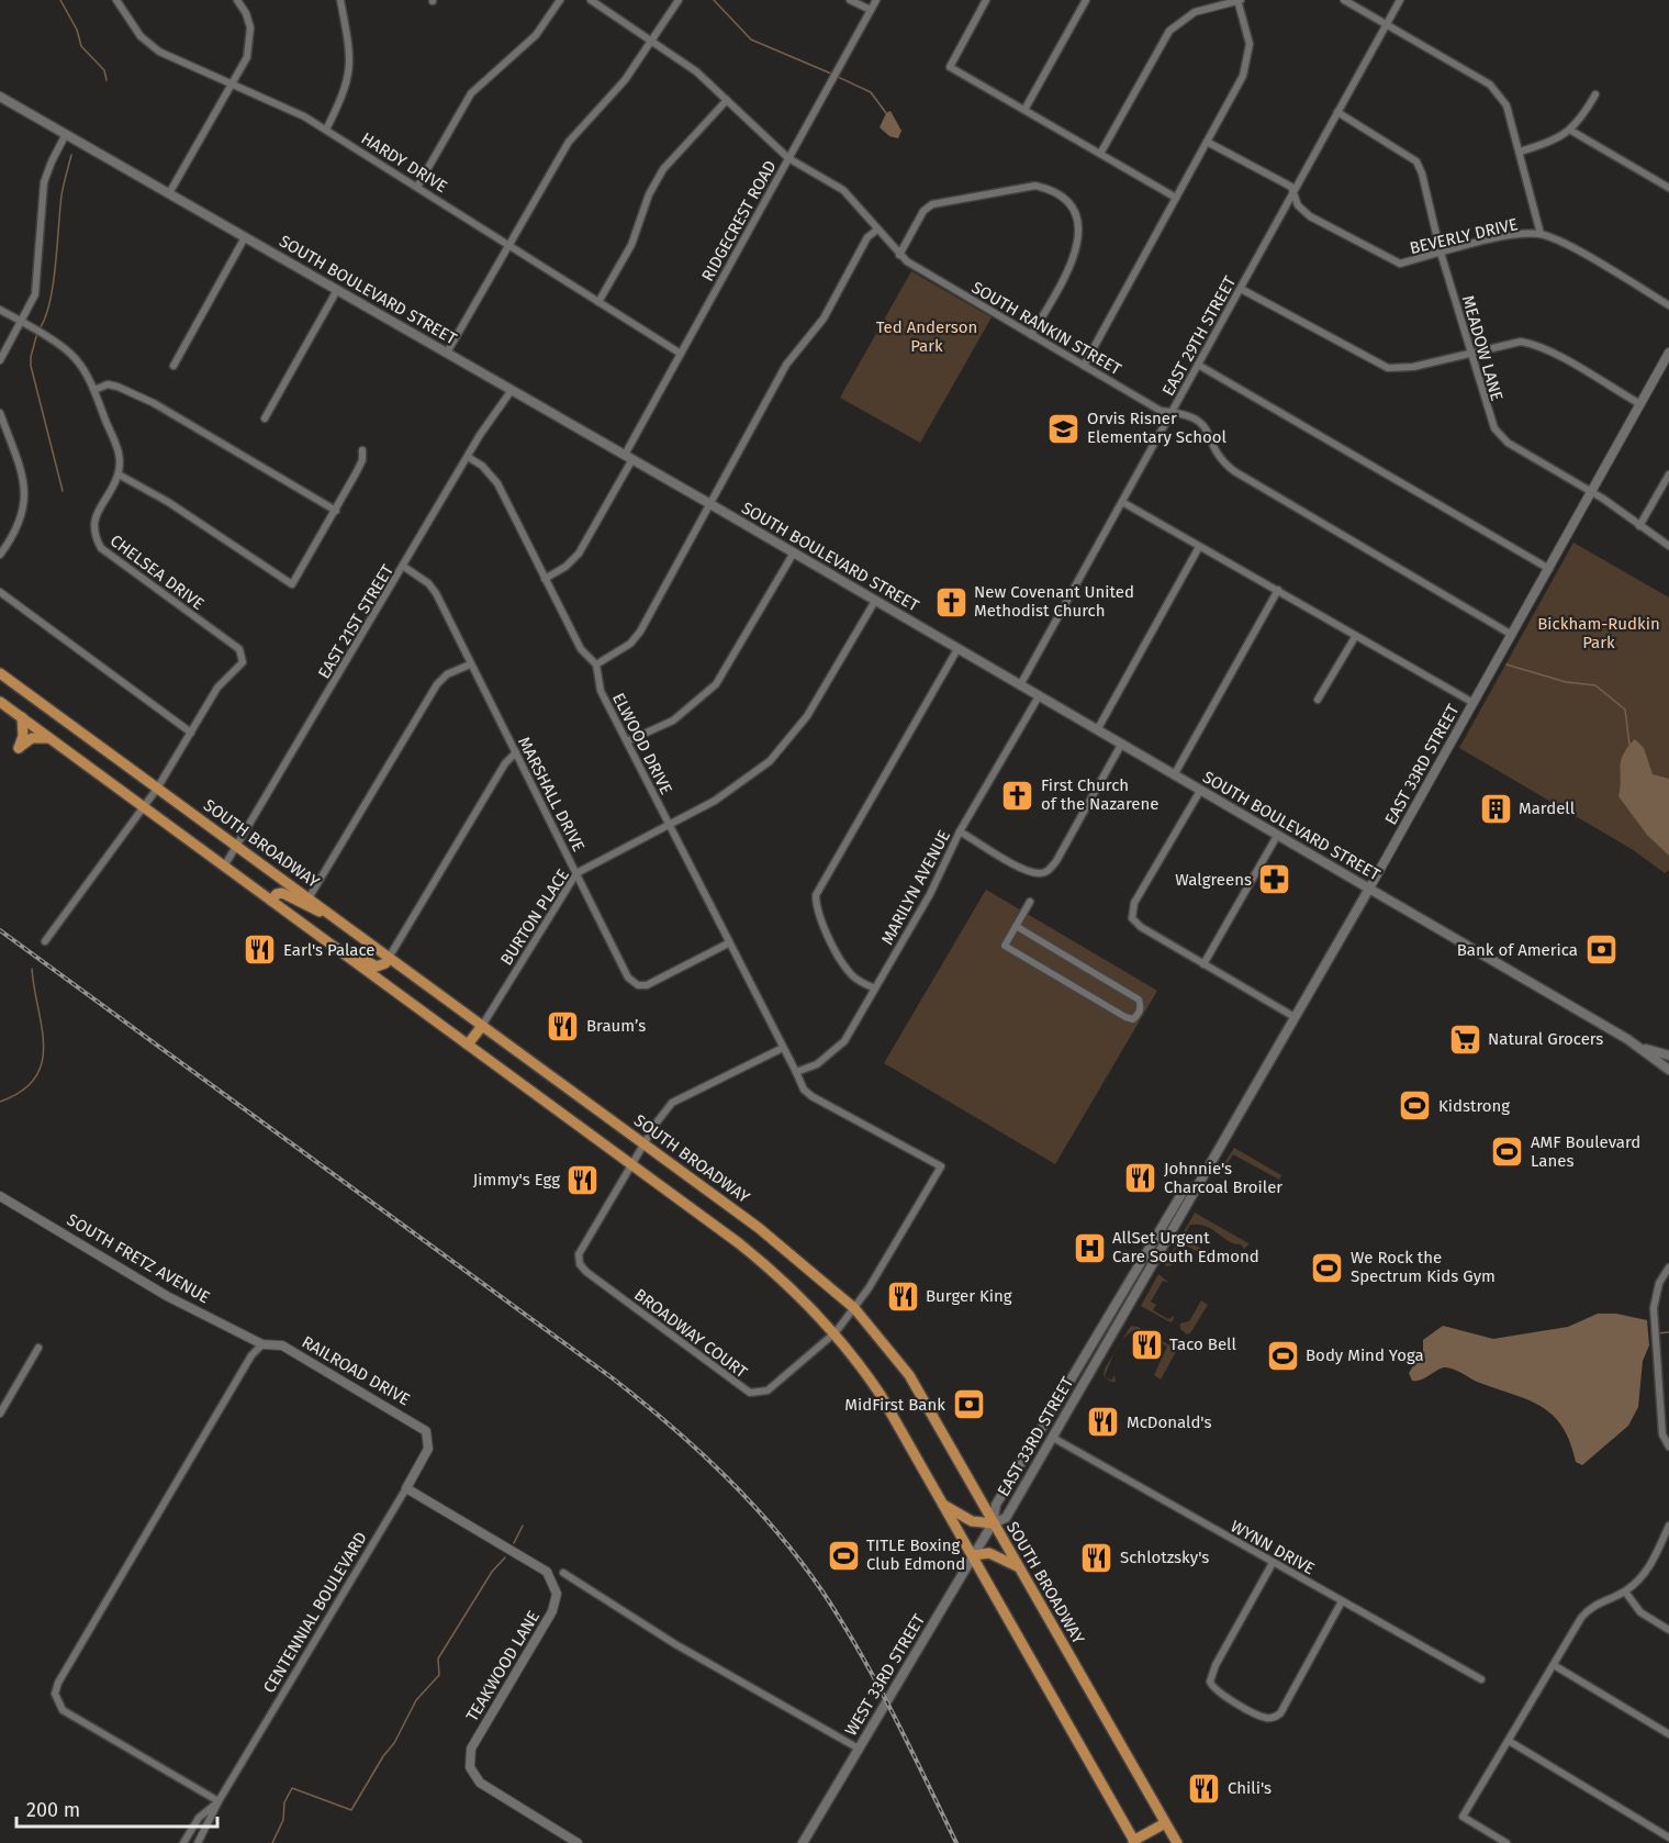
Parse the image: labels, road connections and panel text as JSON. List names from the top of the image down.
{
  "streets": {
    "main road": [
      "SOUTH BOULEVARD STREET",
      "EAST 33RD STREET",
      "SOUTH BROADWAY",
      "WEST 33RD STREET"
    ],
    "street": [
      "HARDY DRIVE",
      "RIDGECREST ROAD",
      "BEVERLY DRIVE",
      "SOUTH RANKIN STREET",
      "EAST 29TH STREET",
      "MEADOW LANE",
      "CHELSEA DRIVE",
      "EAST 21ST STREET",
      "ELWOOD DRIVE",
      "MARSHALL DRIVE",
      "MARILYN AVENUE",
      "BURTON PLACE",
      "SOUTH FRETZ AVENUE",
      "BROADWAY COURT",
      "RAILROAD DRIVE",
      "WYNN DRIVE",
      "CENTENNIAL BOULEVARD",
      "TEAKWOOD LANE"
    ]
  },
  "crossings": [
    ["HARDY DRIVE", "RIDGECREST ROAD"],
    ["RIDGECREST ROAD", "SOUTH BOULEVARD STREET"],
    ["RIDGECREST ROAD", "SOUTH RANKIN STREET"],
    ["BEVERLY DRIVE", "EAST 29TH STREET"],
    ["BEVERLY DRIVE", "MEADOW LANE"],
    ["SOUTH BOULEVARD STREET", "EAST 29TH STREET"],
    ["SOUTH BOULEVARD STREET", "EAST 21ST STREET"],
    ["SOUTH BOULEVARD STREET", "EAST 33RD STREET"],
    ["SOUTH BOULEVARD STREET", "MARILYN AVENUE"],
    ["SOUTH BOULEVARD STREET", "BURTON PLACE"],
    ["SOUTH RANKIN STREET", "EAST 29TH STREET"],
    ["SOUTH RANKIN STREET", "EAST 33RD STREET"],
    ["EAST 29TH STREET", "MEADOW LANE"],
    ["MEADOW LANE", "EAST 33RD STREET"],
    ["EAST 21ST STREET", "MARSHALL DRIVE"],
    ["EAST 21ST STREET", "SOUTH BROADWAY"],
    ["ELWOOD DRIVE", "MARSHALL DRIVE"],
    ["ELWOOD DRIVE", "MARILYN AVENUE"],
    ["ELWOOD DRIVE", "BURTON PLACE"],
    ["ELWOOD DRIVE", "BROADWAY COURT"],
    ["EAST 33RD STREET", "SOUTH BROADWAY"],
    ["EAST 33RD STREET", "WYNN DRIVE"],
    ["EAST 33RD STREET", "WEST 33RD STREET"],
    ["MARSHALL DRIVE", "BURTON PLACE"],
    ["SOUTH BROADWAY", "BURTON PLACE"],
    ["SOUTH BROADWAY", "BROADWAY COURT"],
    ["SOUTH BROADWAY", "WEST 33RD STREET"],
    ["SOUTH FRETZ AVENUE", "RAILROAD DRIVE"],
    ["RAILROAD DRIVE", "CENTENNIAL BOULEVARD"],
    ["CENTENNIAL BOULEVARD", "TEAKWOOD LANE"]
  ],
  "parks": ["Ted Anderson Park", "Bickham-Rudkin Park"],
  "places": {
    "school or university": ["Orvis Risner Elementary School"],
    "church": ["New Covenant United Methodist Church", "First Church of the Nazarene"],
    "building": ["Mardell"],
    "pharmacy": ["Walgreens"],
    "restaurant": [
      "Earl's Palace",
      "Braum’s",
      "Johnnie's Charcoal Broiler",
      "Jimmy's Egg",
      "Burger King",
      "Taco Bell",
      "McDonald's",
      "Schlotzsky's",
      "Chili's"
    ],
    "bank": ["Bank of America", "MidFirst Bank"],
    "supermarket": ["Natural Grocers"],
    "sports": [
      "Kidstrong",
      "AMF Boulevard Lanes",
      "We Rock the Spectrum Kids Gym",
      "Body Mind Yoga",
      "TITLE Boxing Club Edmond"
    ],
    "hospital": ["AllSet Urgent Care South Edmond"]
  },
  "scale_bar": "200 m"
}
